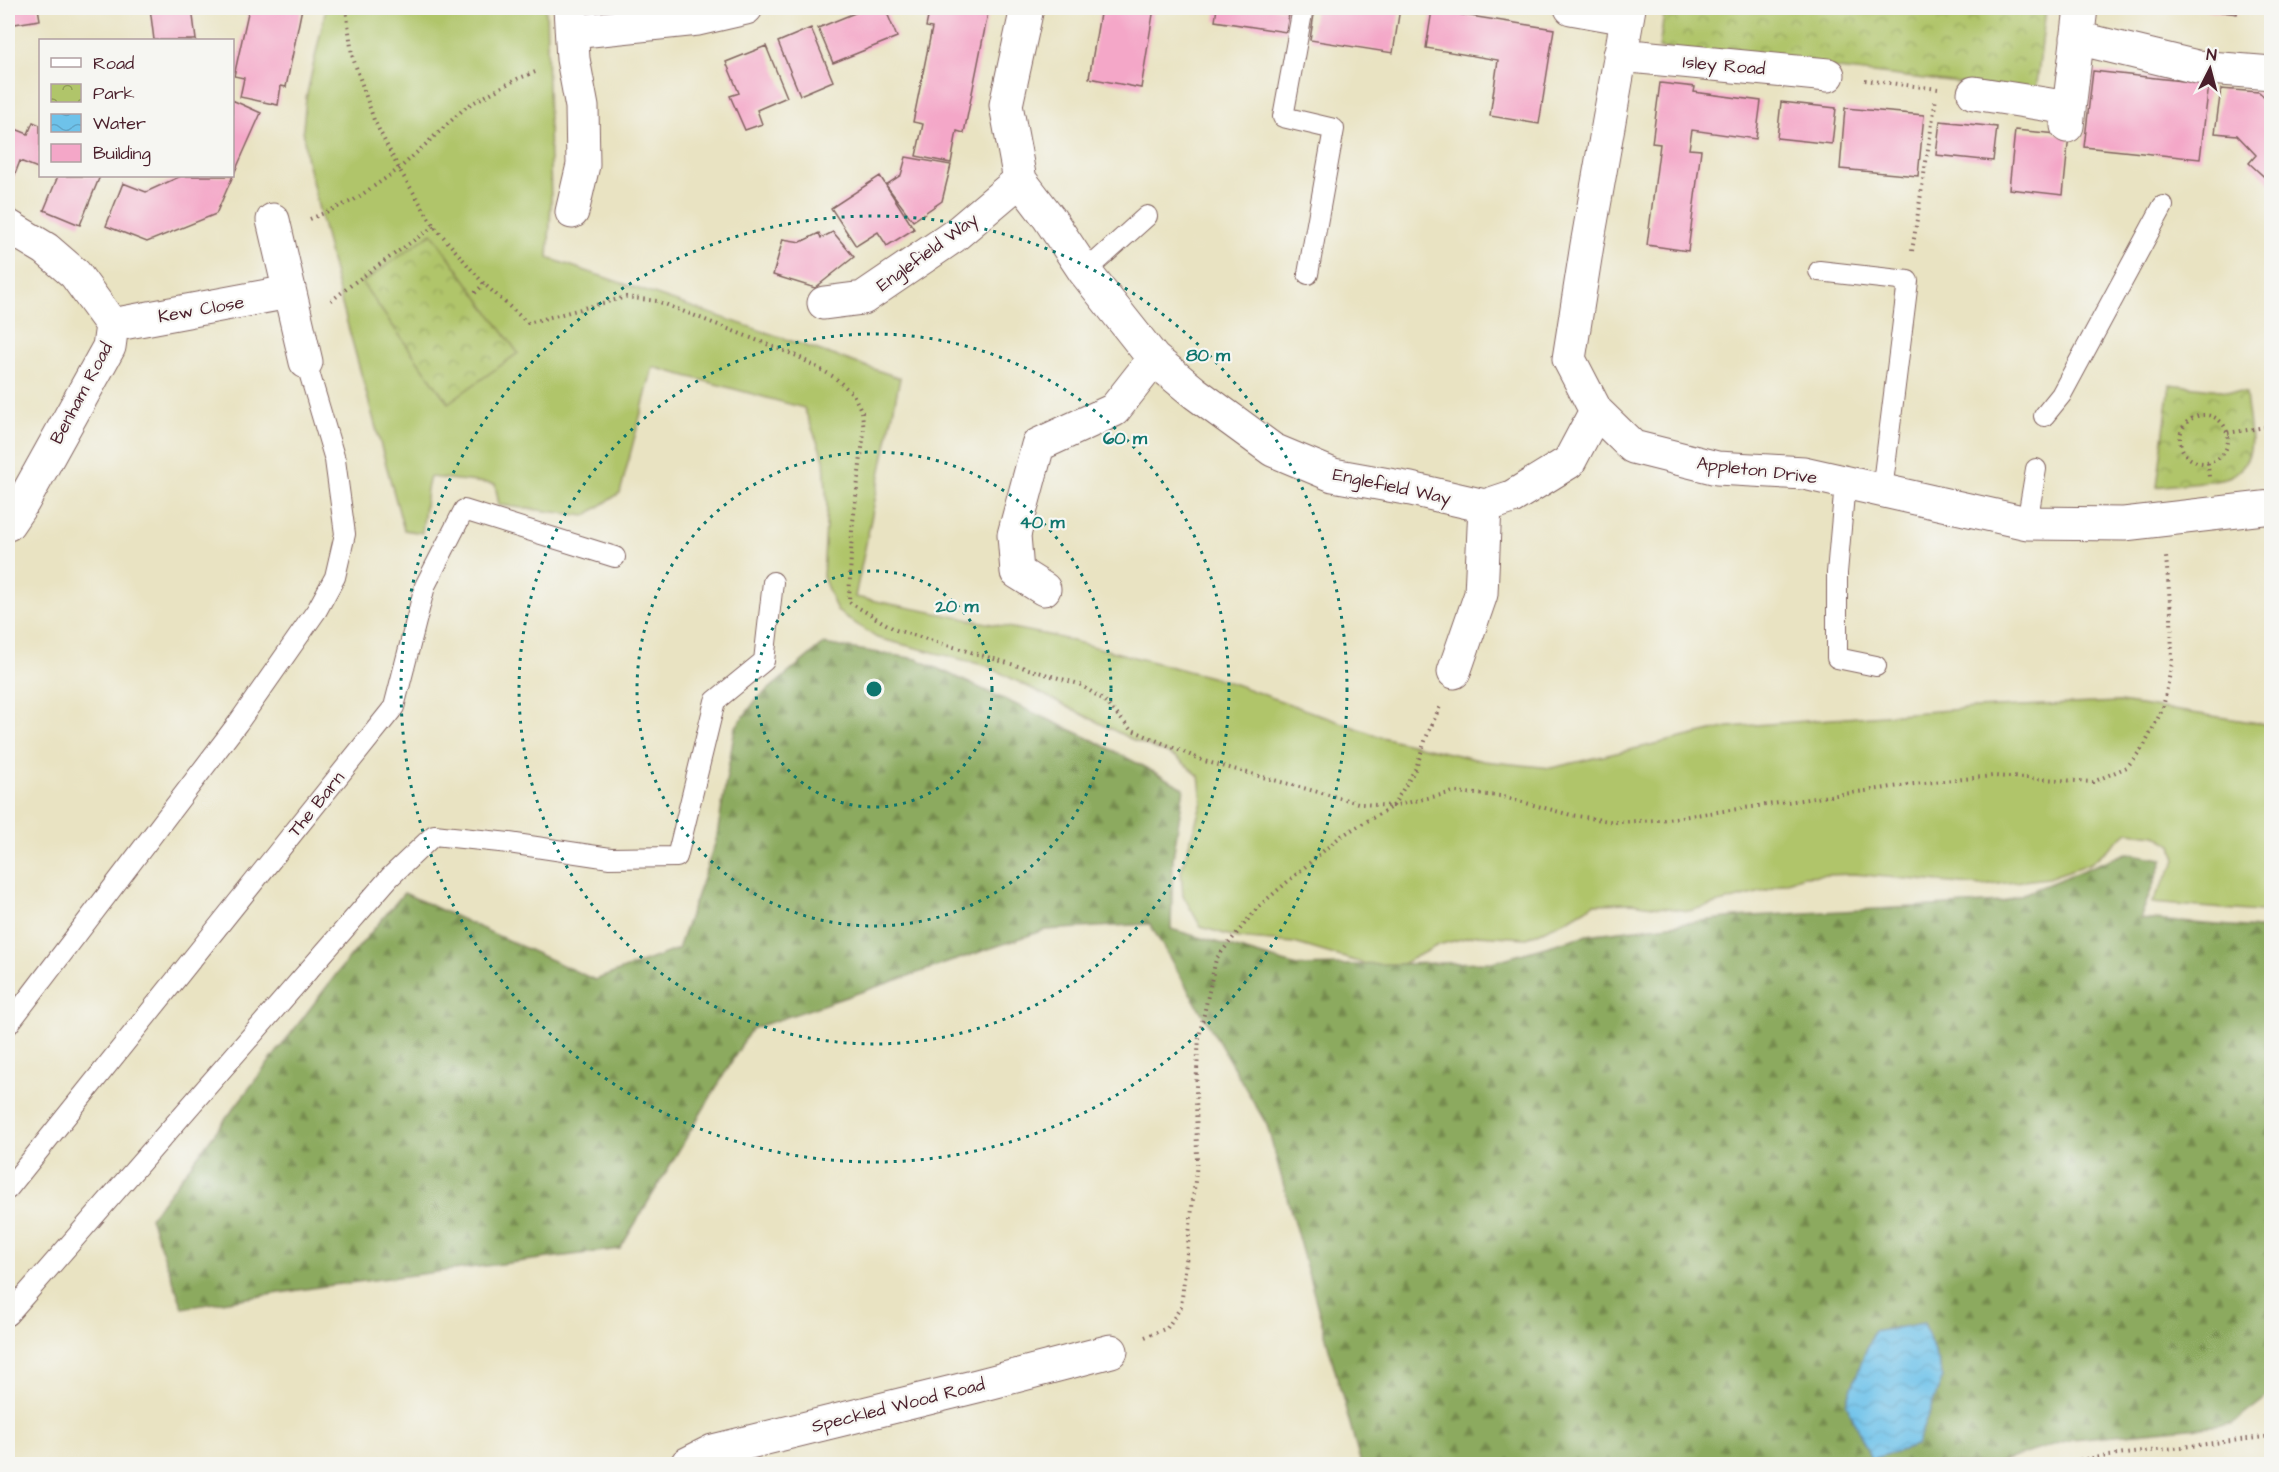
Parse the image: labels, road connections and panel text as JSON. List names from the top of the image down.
{
  "streets": {
    "street": [
      "Isley Road",
      "Englefield Way",
      "Kew Close",
      "Benham Road",
      "Appleton Drive",
      "Speckled Wood Road"
    ],
    "lane": ["The Barn"]
  },
  "crossings": [
    ["Isley Road", "Appleton Drive"],
    ["Kew Close", "Benham Road"]
  ],
  "legend": [
    "Road",
    "Park",
    "Water",
    "Building"
  ],
  "north": "top",
  "rings": [
    "80 m",
    "60 m",
    "40 m",
    "20 m"
  ]
}
